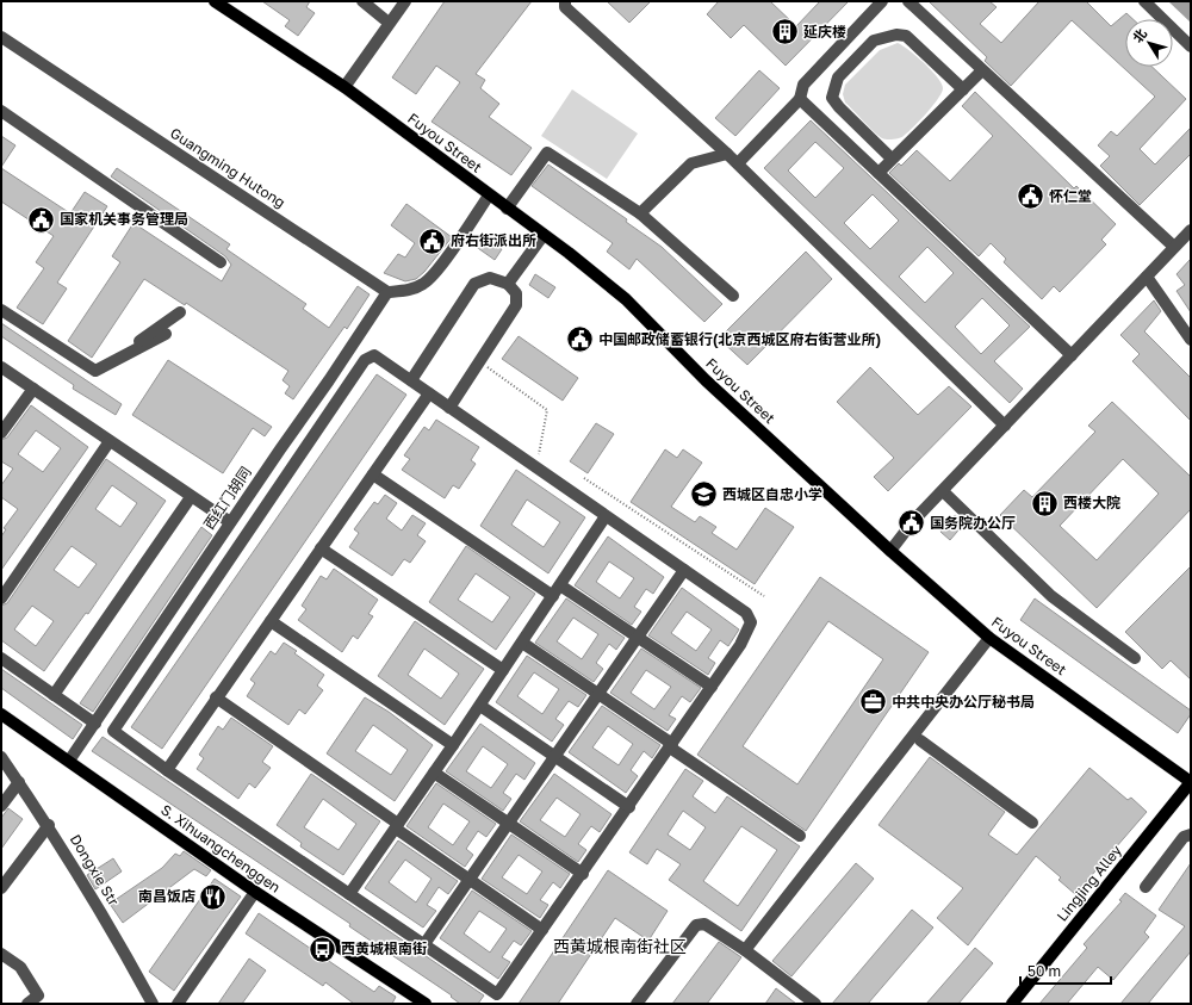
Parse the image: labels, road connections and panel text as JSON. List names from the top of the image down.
{
  "streets": {
    "main road": ["Fuyou Street", "S. Xihuangchenggen", "Lingjing Alley"],
    "street": ["Guangming Hutong", "西红门胡同", "Dongxie Str"]
  },
  "crossings": [
    ["Fuyou Street", "Lingjing Alley"],
    ["Guangming Hutong", "西红门胡同"],
    ["西红门胡同", "S. Xihuangchenggen"]
  ],
  "districts": ["西黄城根南街社区"],
  "places": {
    "building": ["延庆楼", "西楼大院"],
    "public building": [
      "怀仁堂",
      "国家机关事务管理局",
      "府右街派出所",
      "中国邮政储蓄银行(北京西城区府右街营业所)",
      "国务院办公厅"
    ],
    "school or university": ["西城区自忠小学"],
    "office": ["中共中央办公厅秘书局"],
    "restaurant": ["南昌饭店"],
    "bus stop": ["西黄城根南街"]
  },
  "scale_bar": "50 m",
  "north": "top left"
}
